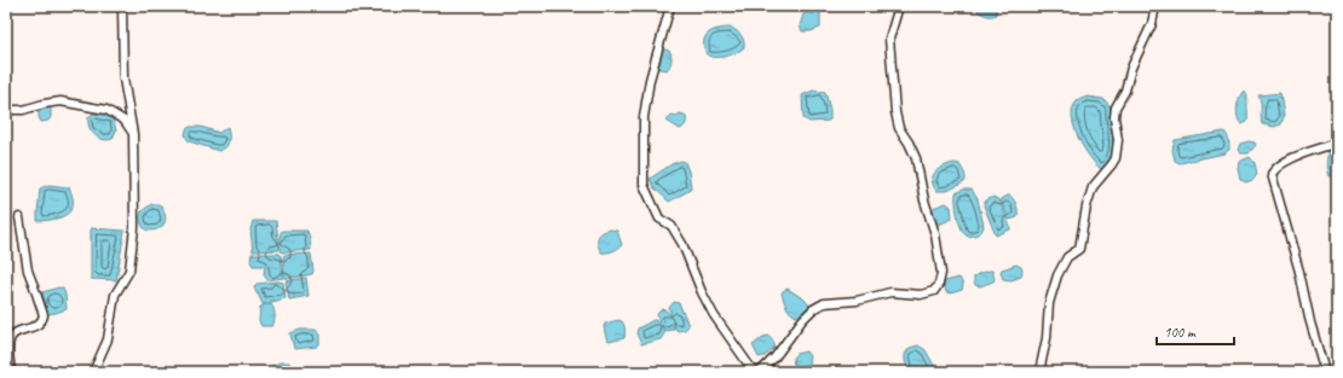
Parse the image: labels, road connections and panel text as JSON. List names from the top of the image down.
{
  "scale_bar": "100 m"
}
